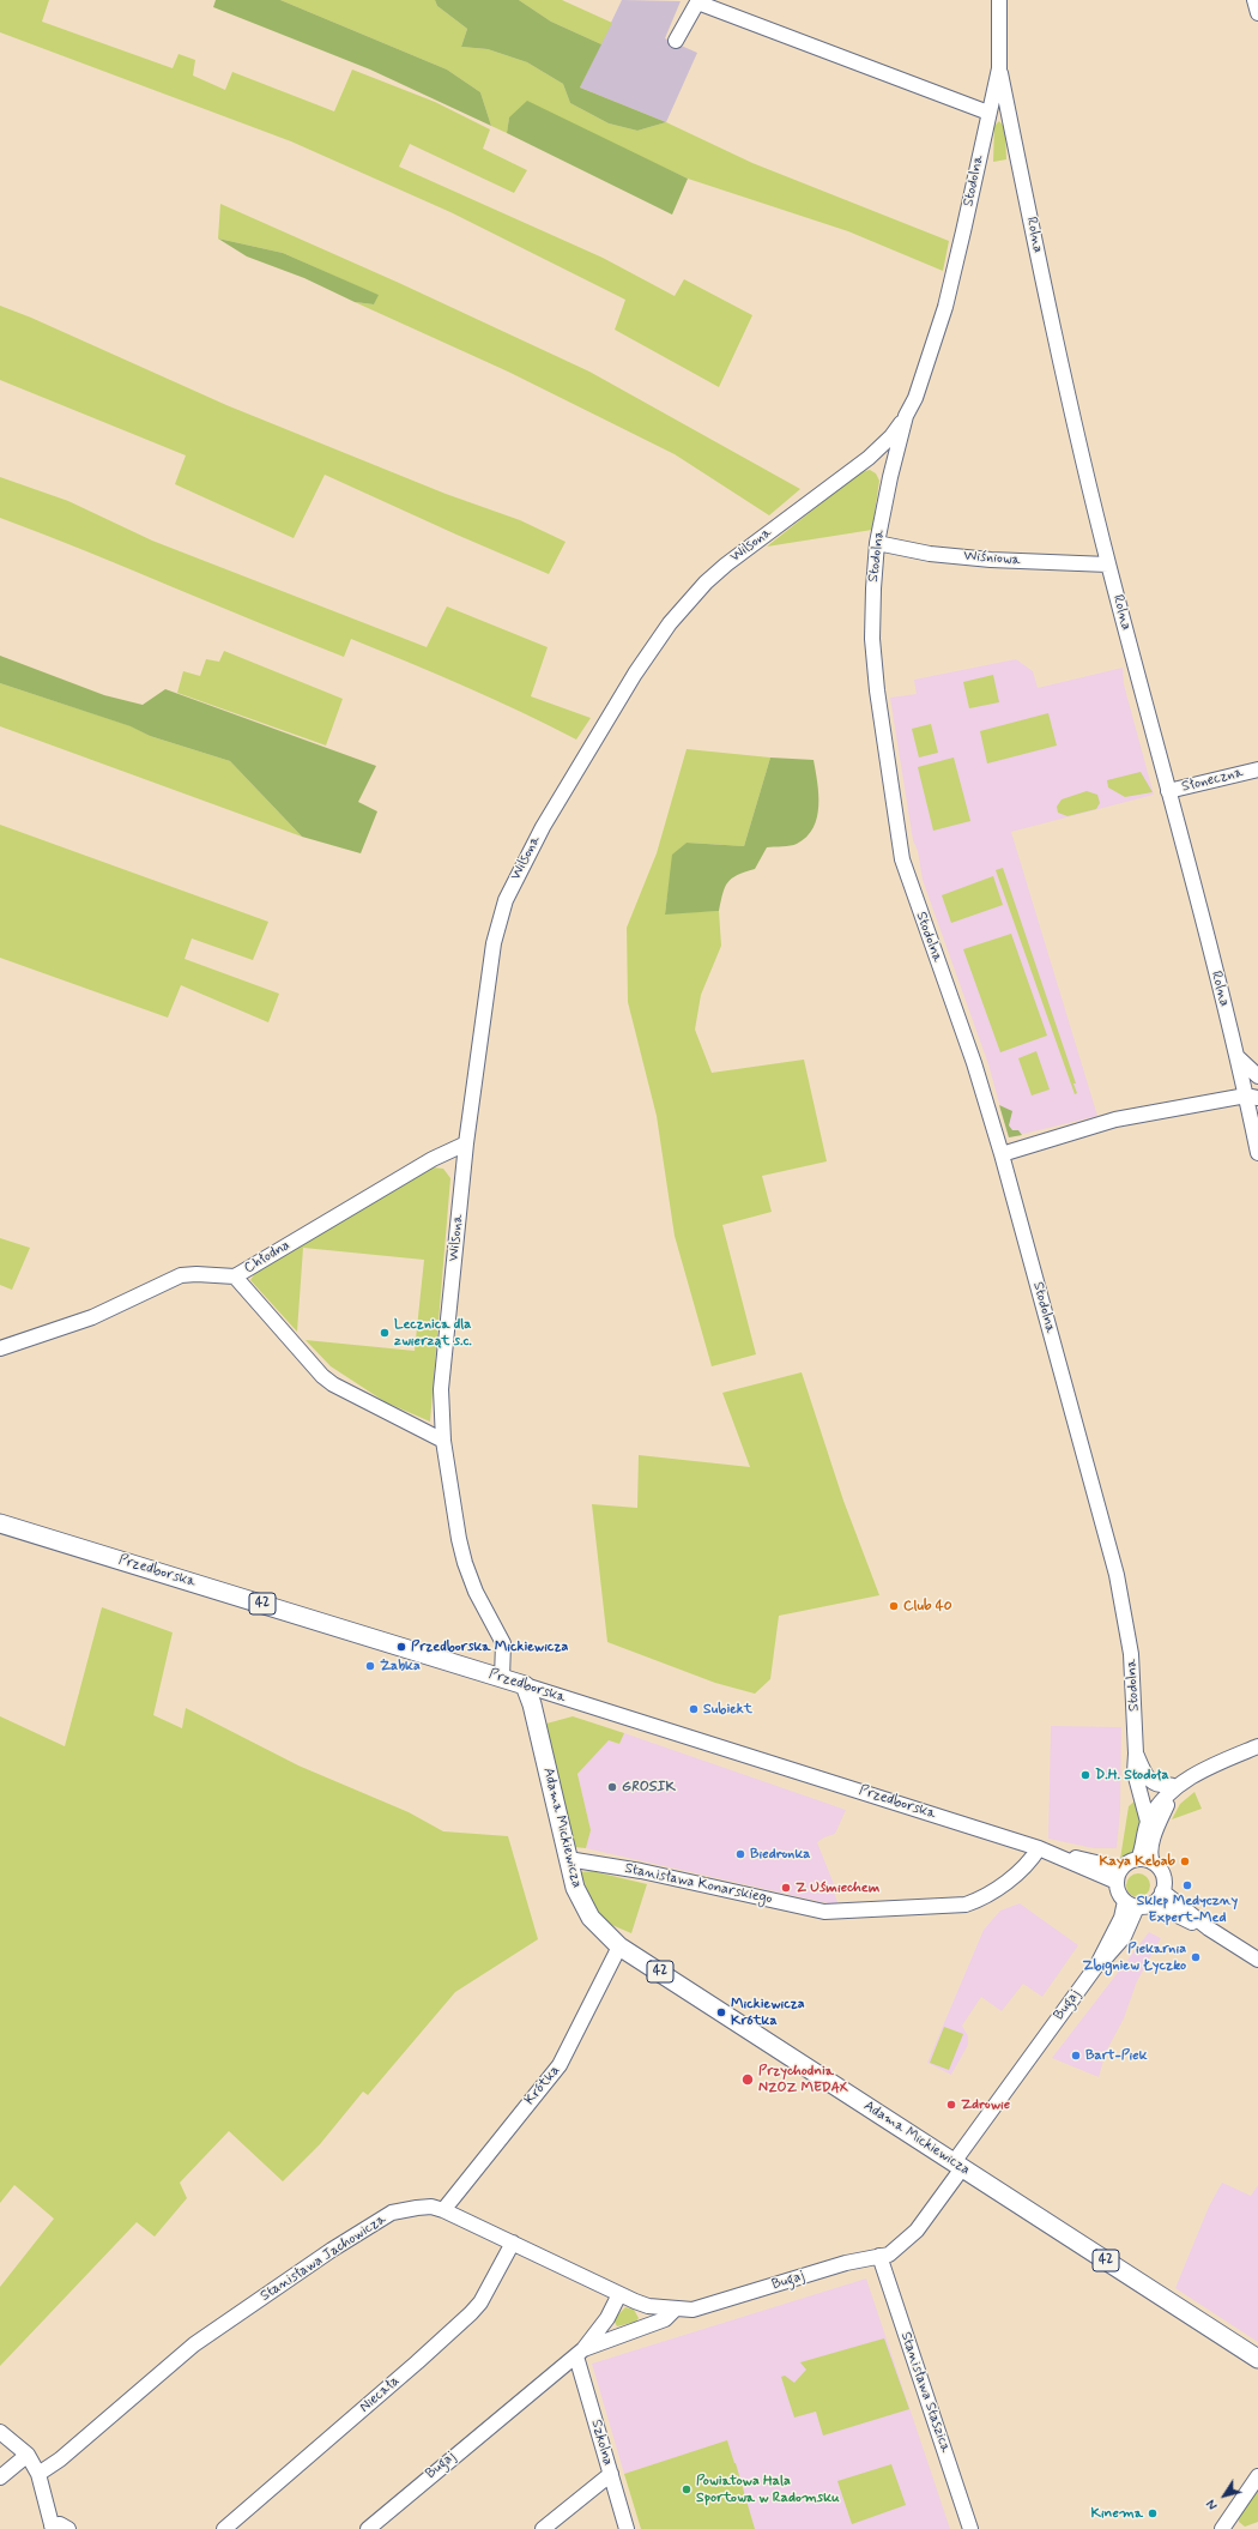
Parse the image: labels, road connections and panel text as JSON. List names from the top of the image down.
{
  "streets": {
    "main road": ["Przedborska", "42", "Adama Mickiewicza"],
    "street": [
      "Stodolna",
      "Rolna",
      "Wilsona",
      "Wiśniowa",
      "Słoneczna",
      "Chłodna",
      "Stanisława Konarskiego",
      "Bugaj",
      "Krótka",
      "Stanisława Jachowicza",
      "Stanisława Staszica",
      "Niecała",
      "Szkolna"
    ]
  },
  "crossings": [
    ["Stodolna", "Rolna"],
    ["Stodolna", "Wilsona"],
    ["Stodolna", "Wiśniowa"],
    ["Rolna", "Wiśniowa"],
    ["Rolna", "Słoneczna"],
    ["Wilsona", "Chłodna"],
    ["Wilsona", "Przedborska"],
    ["Przedborska", "Adama Mickiewicza"],
    ["Przedborska", "Stanisława Konarskiego"],
    ["Przedborska", "Bugaj"],
    ["Adama Mickiewicza", "Stanisława Konarskiego"],
    ["Adama Mickiewicza", "Bugaj"],
    ["Adama Mickiewicza", "Krótka"],
    ["Bugaj", "Stanisława Jachowicza"],
    ["Bugaj", "Stanisława Staszica"],
    ["Bugaj", "Szkolna"],
    ["Krótka", "Stanisława Jachowicza"],
    ["Stanisława Jachowicza", "Niecała"]
  ],
  "places": [
    "Lecznica dla zwierząt s.c.",
    "Club 40",
    "Przedborska Mickiewicza",
    "Żabka",
    "Subiekt",
    "D.H. Stodoła",
    "GROSIK",
    "Biedronka",
    "Kaya Kebab",
    "Sklep Medyczny Expert-Med",
    "Z Uśmiechem",
    "Piekarnia Zbigniew Łyczko",
    "Mickiewicza Krótka",
    "Bart-Piek",
    "Przychodnia NZOZ MEDAX",
    "Zdrowie",
    "Powiatowa Hala Sportowa w Radomsku",
    "Kinema"
  ],
  "north": "bottom left"
}
